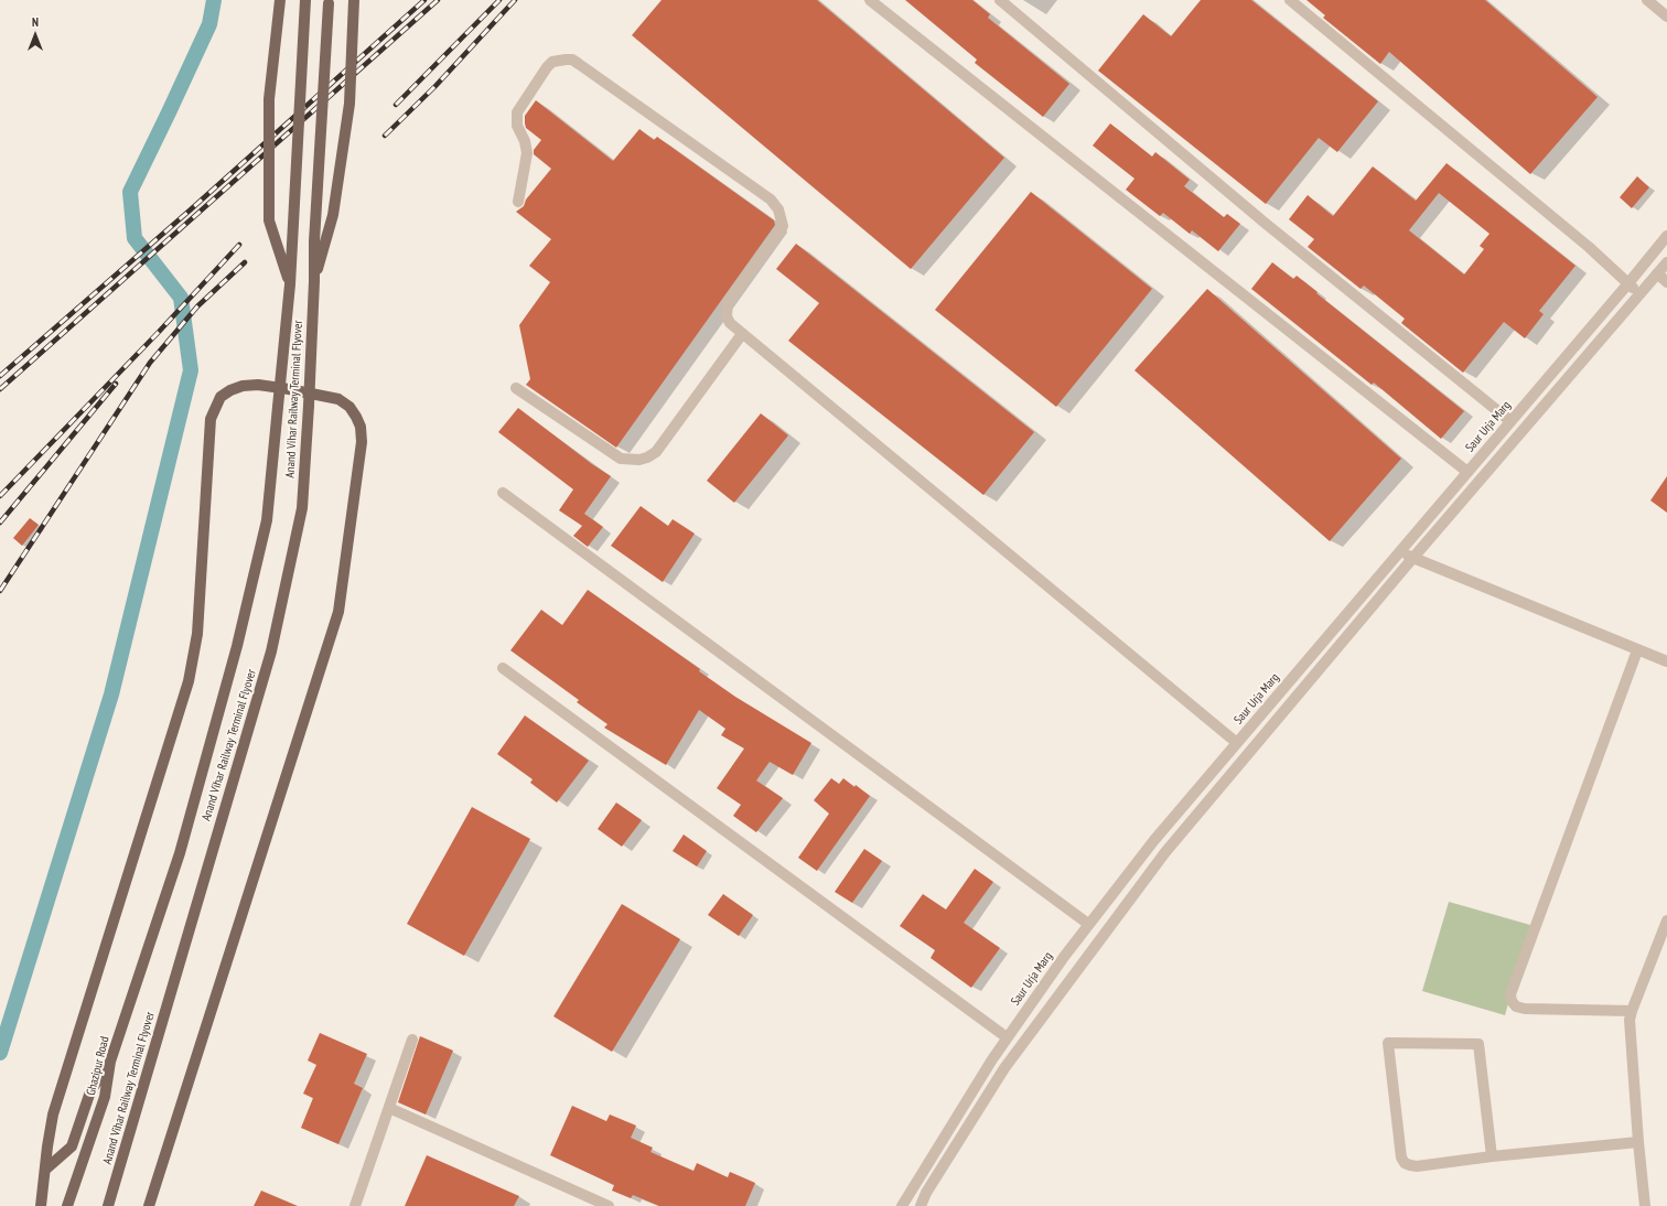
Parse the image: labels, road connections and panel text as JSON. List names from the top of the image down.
{
  "streets": {
    "main road": ["Anand Vihar Railway Terminal Flyover", "Ghazipur Road"],
    "street": ["Saur Urja Marg"]
  },
  "crossings": [
    ["Anand Vihar Railway Terminal Flyover", "Ghazipur Road"]
  ],
  "north": "top"
}
